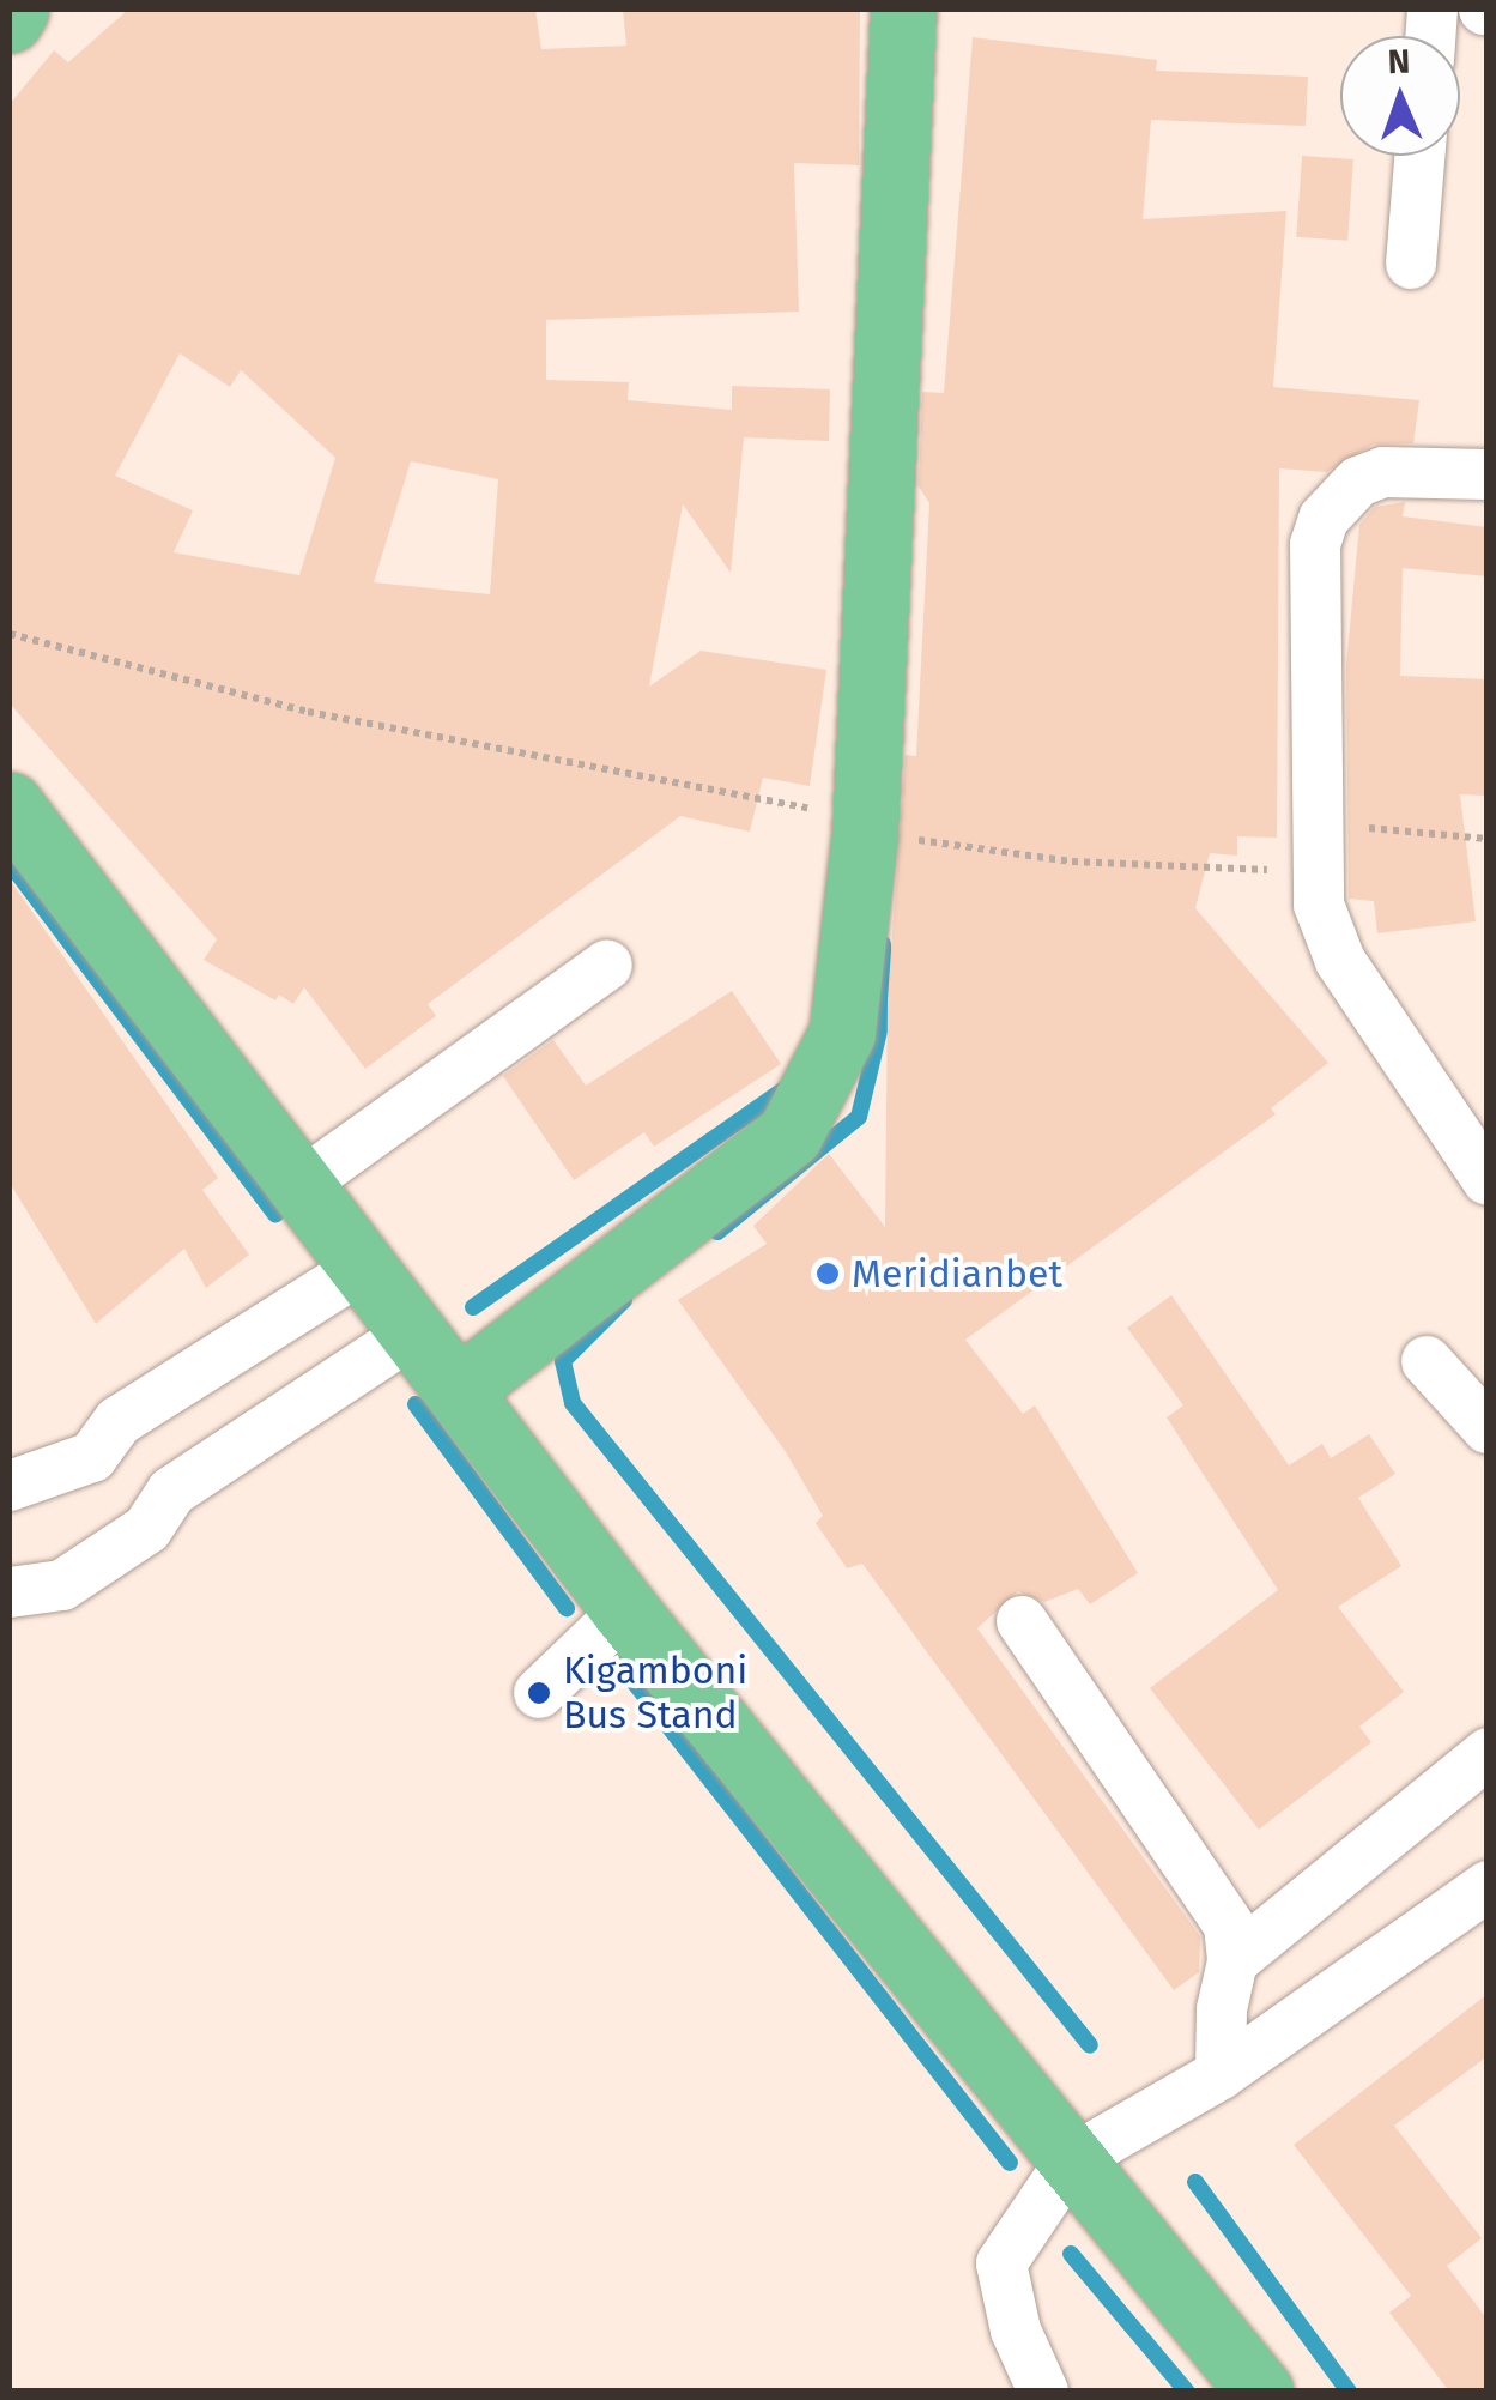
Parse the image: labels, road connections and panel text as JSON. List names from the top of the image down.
{
  "places": ["Meridianbet", "Kigamboni Bus Stand"],
  "north": "top"
}
